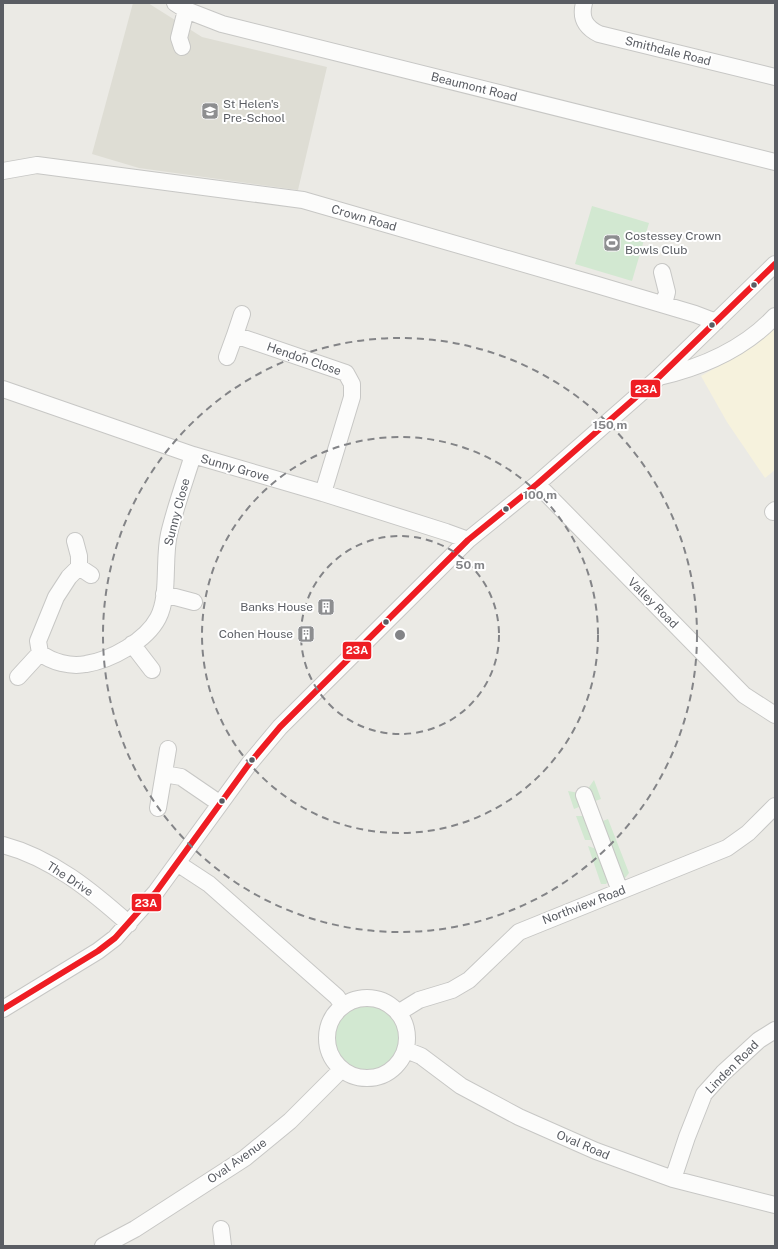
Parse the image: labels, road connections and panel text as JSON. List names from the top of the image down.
{
  "streets": {
    "street": [
      "Smithdale Road",
      "Beaumont Road",
      "Crown Road",
      "Hendon Close",
      "Sunny Grove",
      "Sunny Close",
      "Valley Road",
      "The Drive",
      "Northview Road",
      "Linden Road",
      "Oval Road",
      "Oval Avenue"
    ]
  },
  "crossings": [
    ["Hendon Close", "Sunny Grove"],
    ["Sunny Grove", "Sunny Close"],
    ["Northview Road", "Oval Road"],
    ["Northview Road", "Oval Avenue"],
    ["Linden Road", "Oval Road"],
    ["Oval Road", "Oval Avenue"]
  ],
  "places": {
    "school or university": ["St Helen's Pre-School"],
    "sports": ["Costessey Crown Bowls Club"],
    "building": ["Banks House", "Cohen House"]
  },
  "lines": ["transit line 23A"],
  "rings": ["150 m", "100 m", "50 m"]
}
